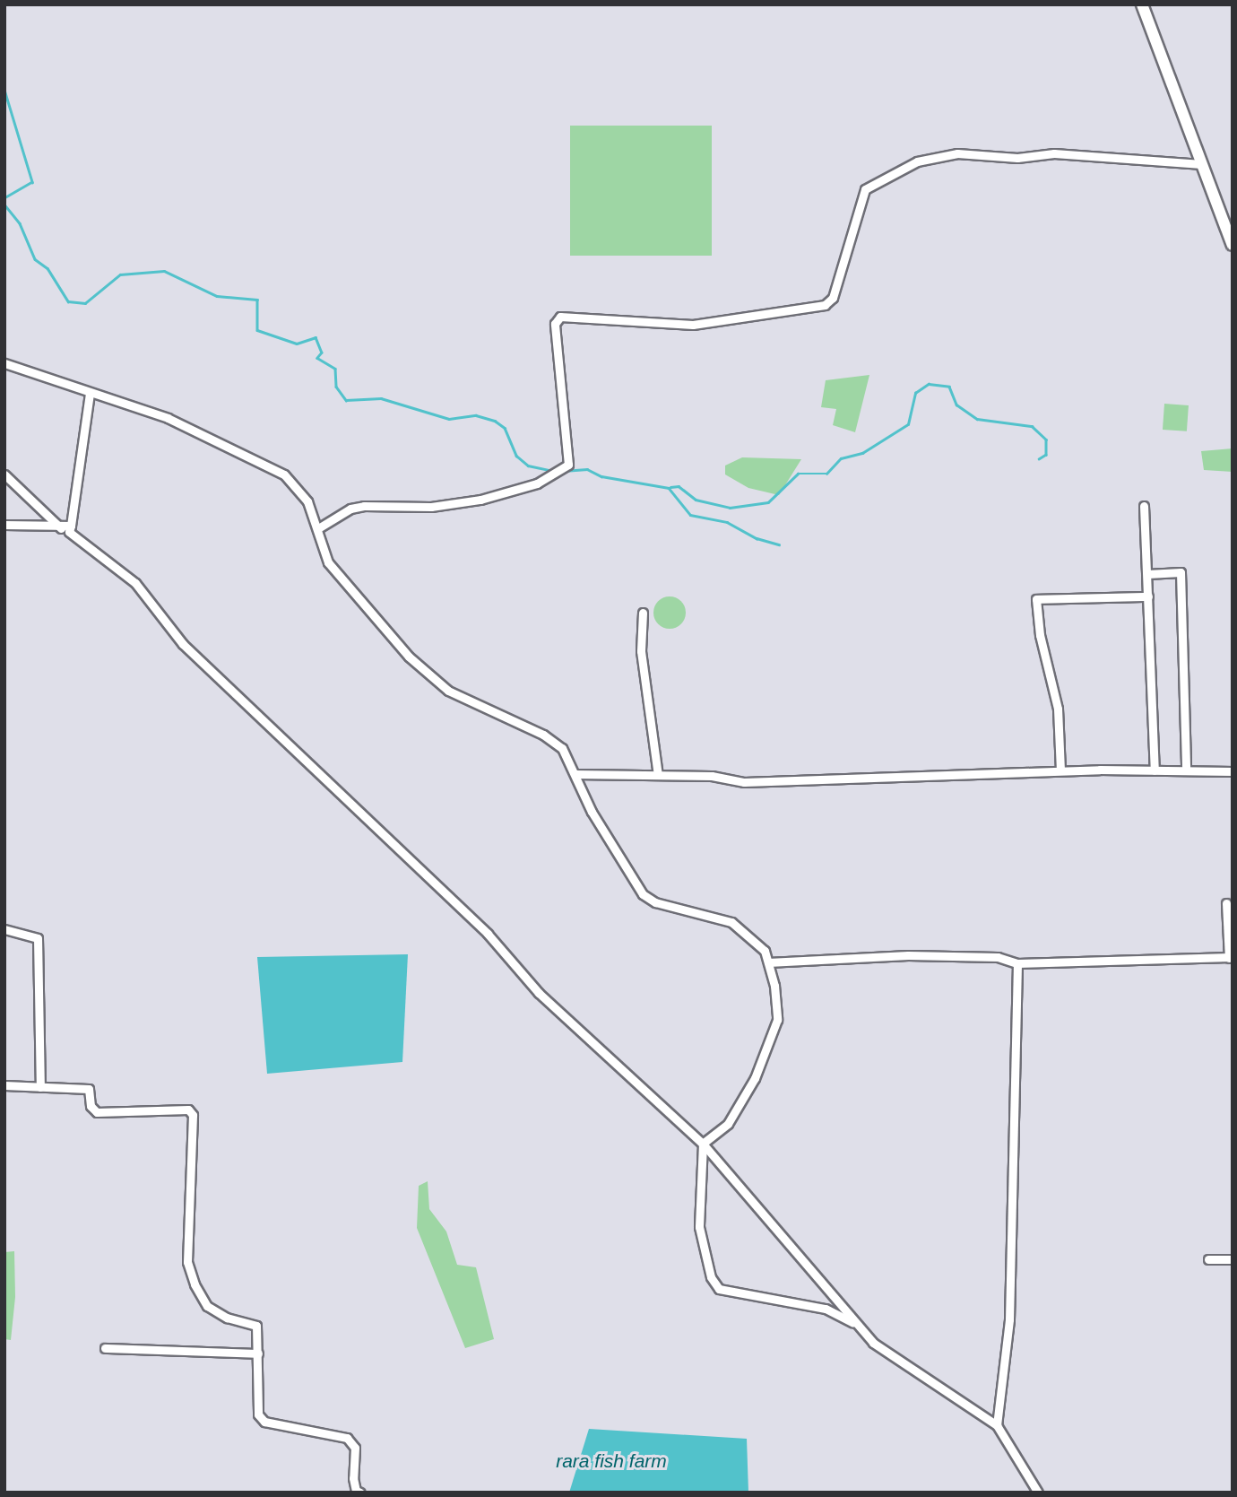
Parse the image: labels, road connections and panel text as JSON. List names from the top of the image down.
{
  "water": ["rara fish farm"]
}
